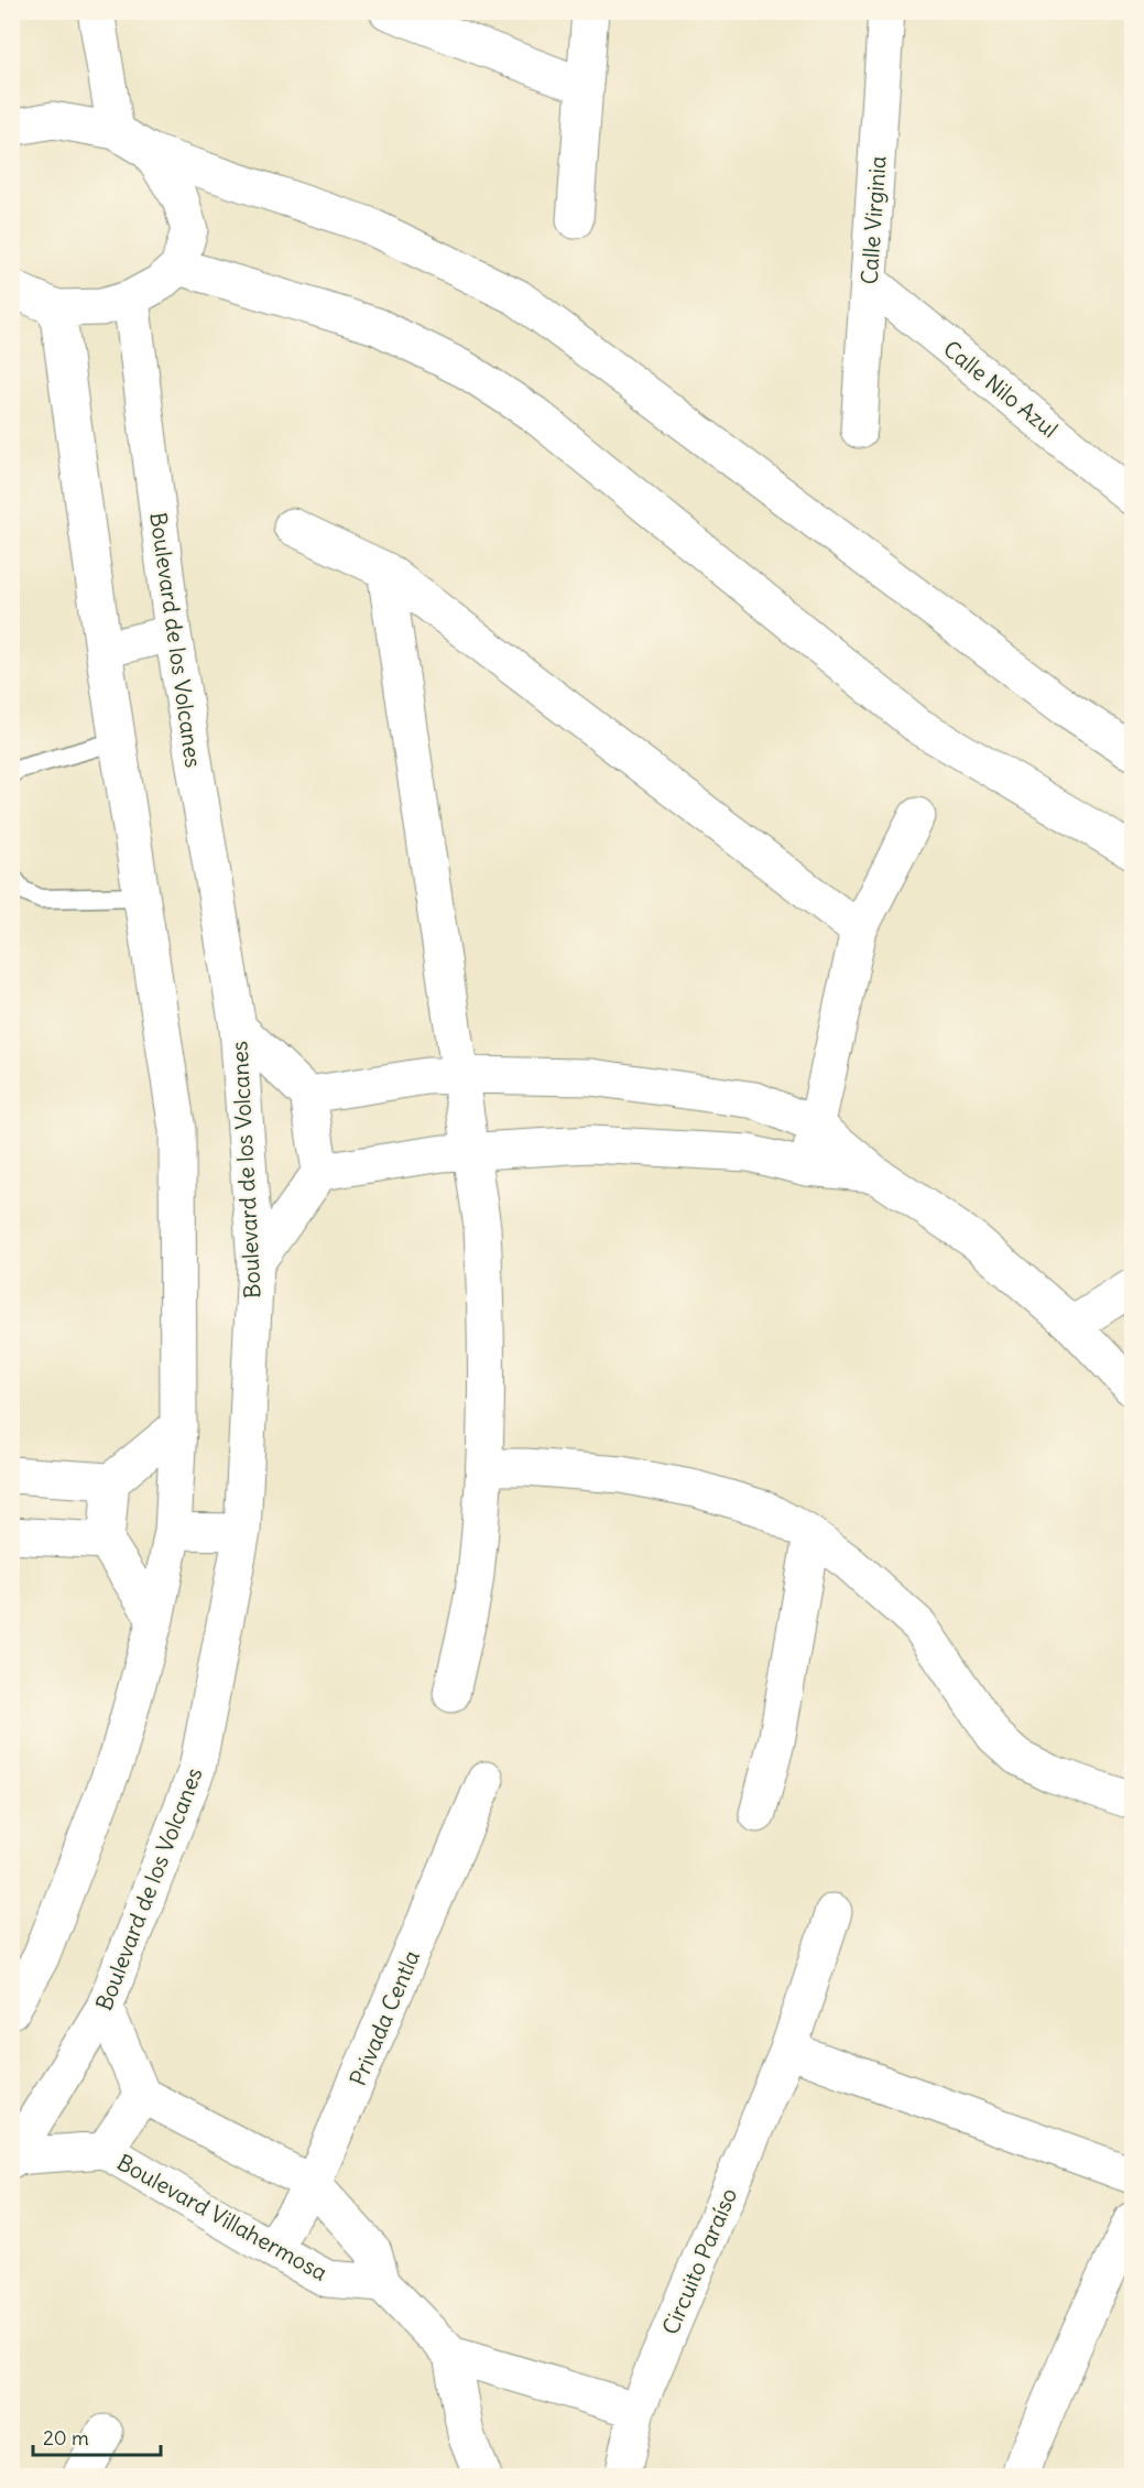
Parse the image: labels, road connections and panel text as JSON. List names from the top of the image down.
{
  "streets": {
    "street": [
      "Calle Virginia",
      "Calle Nilo Azul",
      "Boulevard de los Volcanes",
      "Privada Centla",
      "Boulevard Villahermosa",
      "Circuito Paraíso"
    ]
  },
  "crossings": [
    ["Calle Virginia", "Calle Nilo Azul"],
    ["Boulevard de los Volcanes", "Boulevard Villahermosa"],
    ["Privada Centla", "Boulevard Villahermosa"]
  ],
  "scale_bar": "20 m"
}
